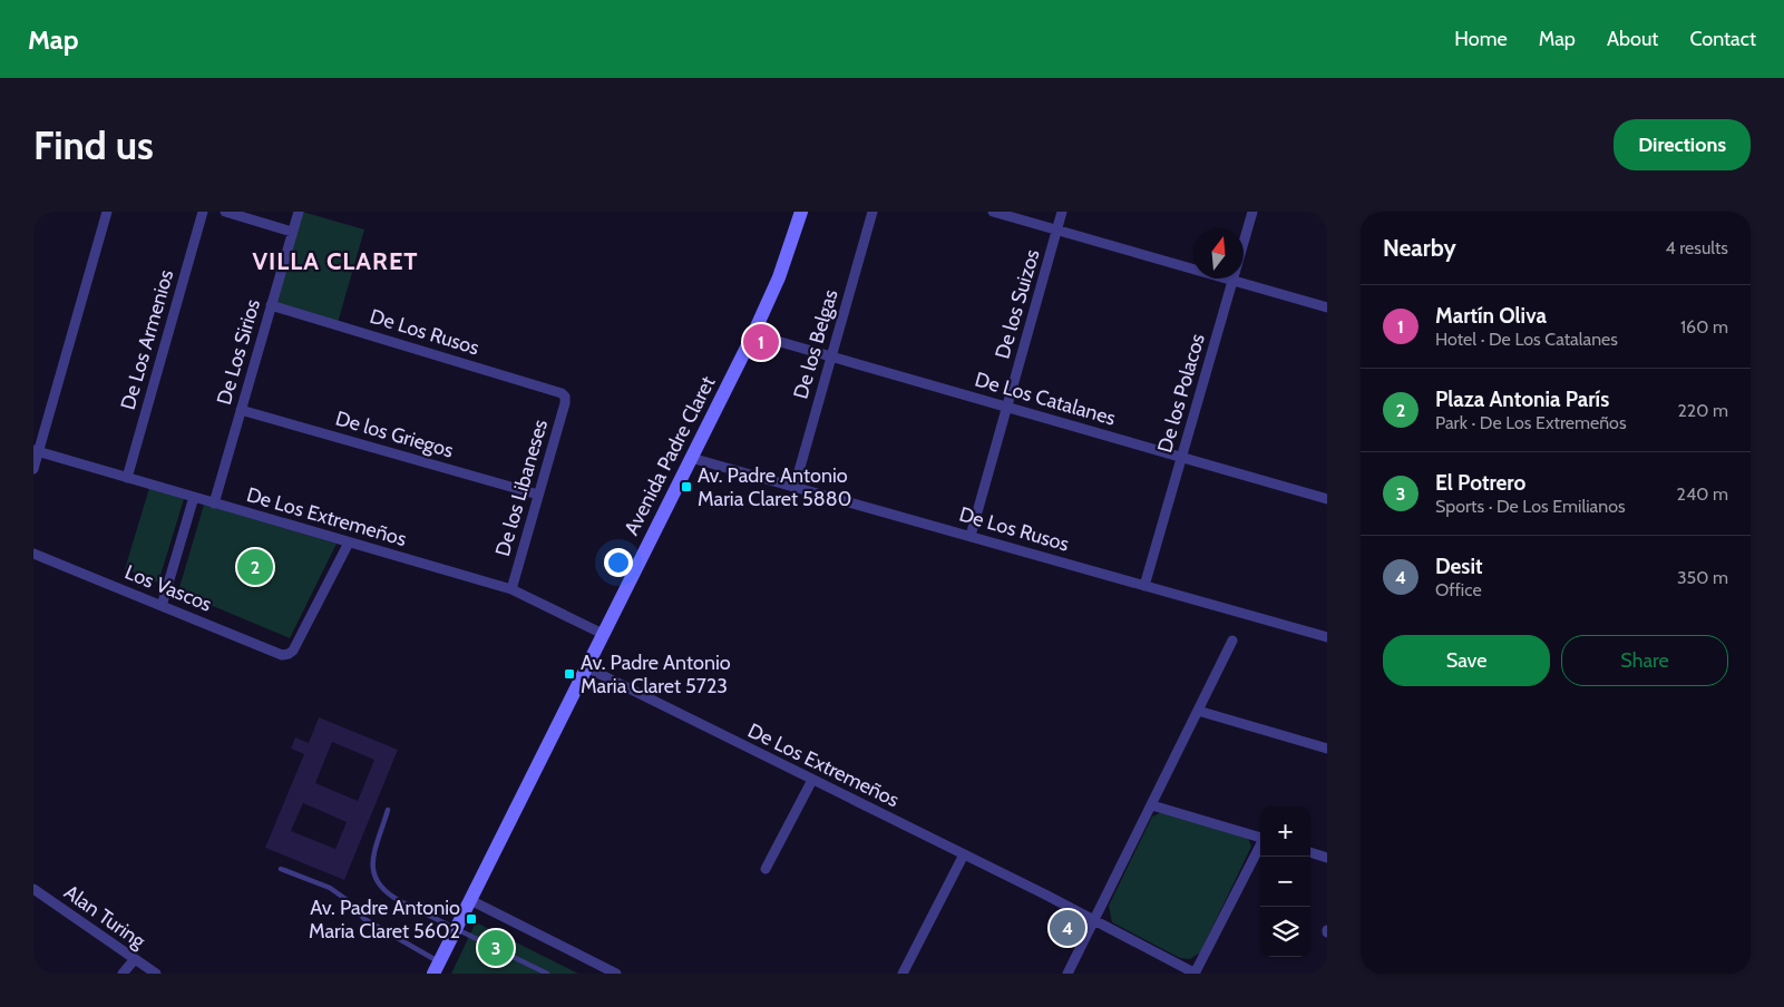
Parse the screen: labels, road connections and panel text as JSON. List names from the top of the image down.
{
  "streets": {
    "main road": ["Avenida Padre Claret"],
    "street": [
      "De los Suizos",
      "De Los Rusos",
      "De Los Armenios",
      "De los Belgas",
      "De Los Sirios",
      "De los Polacos",
      "De Los Catalanes",
      "De los Griegos",
      "De los Libaneses",
      "De Los Extremeños",
      "Los Vascos",
      "Alan Turing"
    ]
  },
  "crossings": [
    ["De los Suizos", "De Los Rusos"],
    ["De los Suizos", "De Los Catalanes"],
    ["De Los Rusos", "De los Belgas"],
    ["De Los Rusos", "De Los Sirios"],
    ["De Los Rusos", "De los Polacos"],
    ["De Los Rusos", "Avenida Padre Claret"],
    ["De Los Rusos", "De los Libaneses"],
    ["De Los Armenios", "De Los Extremeños"],
    ["De los Belgas", "De Los Catalanes"],
    ["De Los Sirios", "De los Griegos"],
    ["De Los Sirios", "De Los Extremeños"],
    ["De los Polacos", "De Los Catalanes"],
    ["De Los Catalanes", "Avenida Padre Claret"],
    ["De los Griegos", "De los Libaneses"],
    ["Avenida Padre Claret", "De Los Extremeños"],
    ["De los Libaneses", "De Los Extremeños"],
    ["De Los Extremeños", "Los Vascos"]
  ],
  "districts": ["VILLA CLARET"],
  "places": {
    "transit": ["Av. Padre Antonio Maria Claret 5880", "Av. Padre Antonio Maria Claret 5723", "Av. Padre Antonio Maria Claret 5602"]
  },
  "north": "top",
  "page": {
    "header": "Map",
    "nav": [
      "Home",
      "Map",
      "About",
      "Contact"
    ],
    "buttons": [
      "Directions",
      ["Save", "Share"]
    ],
    "title": "Find us",
    "heading": ["Nearby", "4 results"],
    "list": [
      {
        "mark": "1",
        "name": "Martín Oliva",
        "note": "Hotel · De Los Catalanes",
        "value": "160 m"
      },
      {
        "mark": "2",
        "name": "Plaza Antonia París",
        "note": "Park · De Los Extremeños",
        "value": "220 m"
      },
      {
        "mark": "3",
        "name": "El Potrero",
        "note": "Sports · De Los Emilianos",
        "value": "240 m"
      },
      {
        "mark": "4",
        "name": "Desit",
        "note": "Office",
        "value": "350 m"
      }
    ],
    "pins": [
      "1",
      "2",
      "4",
      "3"
    ],
    "map_buttons": ["+", "−"]
  }
}
